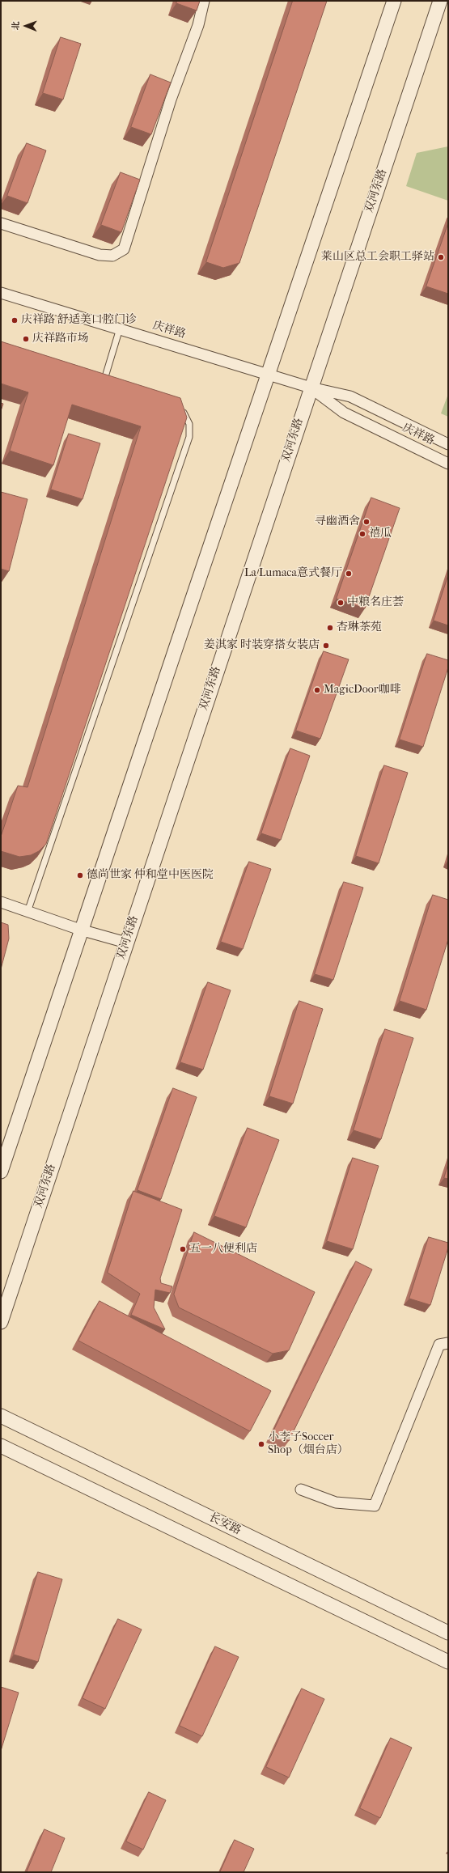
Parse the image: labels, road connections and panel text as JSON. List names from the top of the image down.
{
  "streets": {
    "street": ["双河东路", "庆祥路", "长安路"]
  },
  "crossings": [
    ["双河东路", "庆祥路"]
  ],
  "places": [
    "莱山区总工会职工驿站",
    "庆祥路 舒适美口腔门诊",
    "庆祥路市场",
    "寻幽酒舍",
    "禧瓜",
    "La Lumaca意式餐厅",
    "中粮名庄荟",
    "杏琳茶苑",
    "姜淇家 时装穿搭女装店",
    "MagicDoor咖啡",
    "德尚世家 仲和堂中医医院",
    "五一八便利店",
    "小李子Soccer Shop（烟台店）"
  ],
  "north": "left"
}
